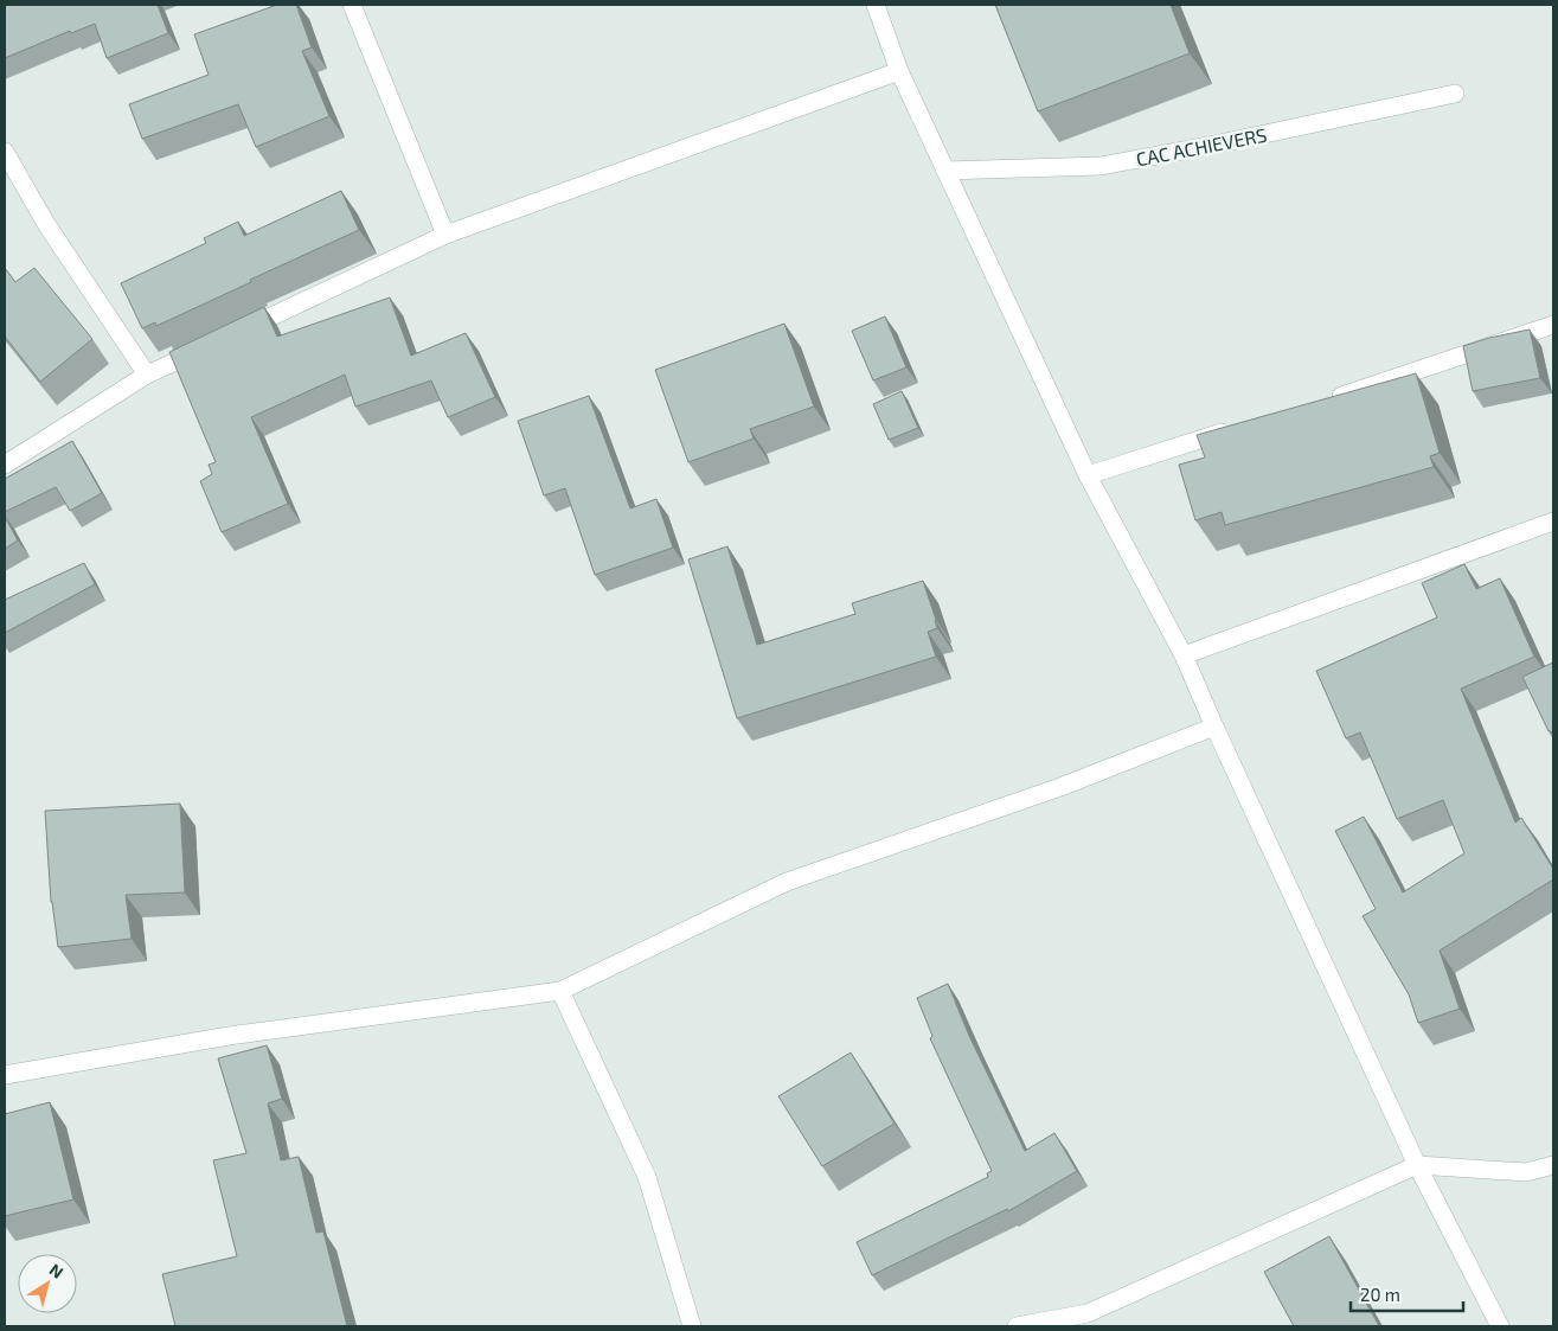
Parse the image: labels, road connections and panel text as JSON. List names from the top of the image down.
{
  "streets": {
    "street": ["CAC ACHIEVERS"]
  },
  "scale_bar": "20 m",
  "north": "top right"
}
